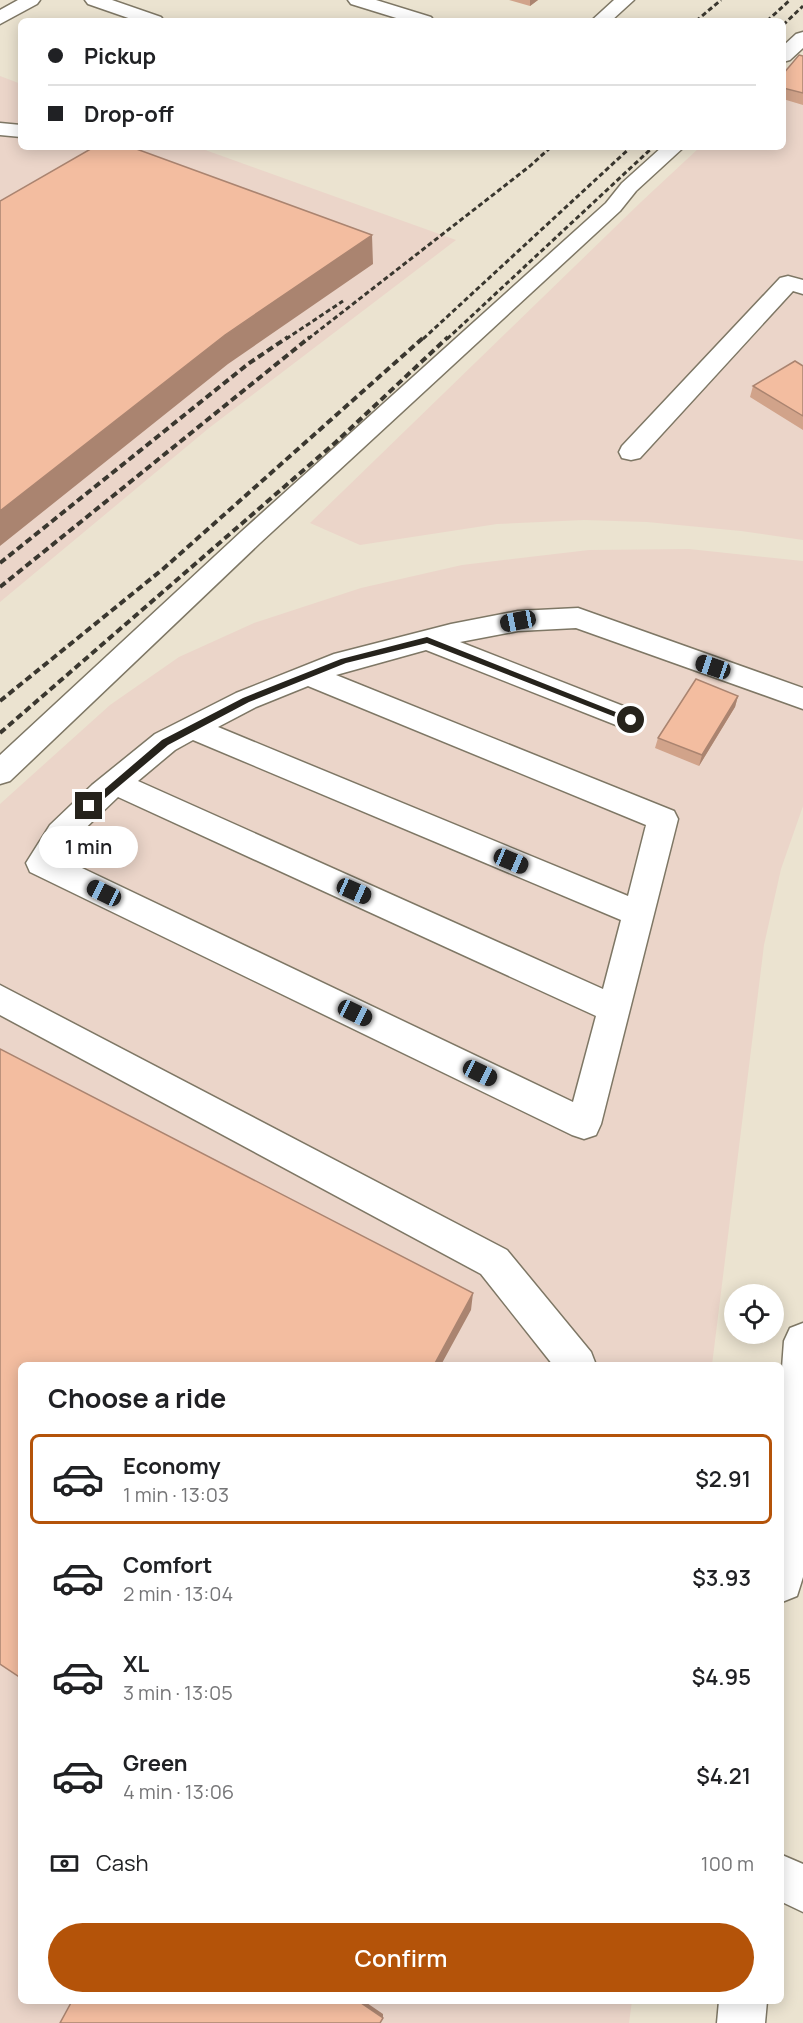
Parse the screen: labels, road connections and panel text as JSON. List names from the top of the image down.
{
  "page": {
    "banner": ["Pickup", "Drop-off"],
    "bubble": "1 min",
    "heading": "Choose a ride",
    "list": [
      {
        "name": "Economy",
        "note": "1 min · 13:03",
        "value": "$2.91"
      },
      {
        "name": "Comfort",
        "note": "2 min · 13:04",
        "value": "$3.93"
      },
      {
        "name": "XL",
        "note": "3 min · 13:05",
        "value": "$4.95"
      },
      {
        "name": "Green",
        "note": "4 min · 13:06",
        "value": "$4.21"
      }
    ],
    "pay": ["Cash", "100 m"],
    "buttons": "Confirm"
  }
}
